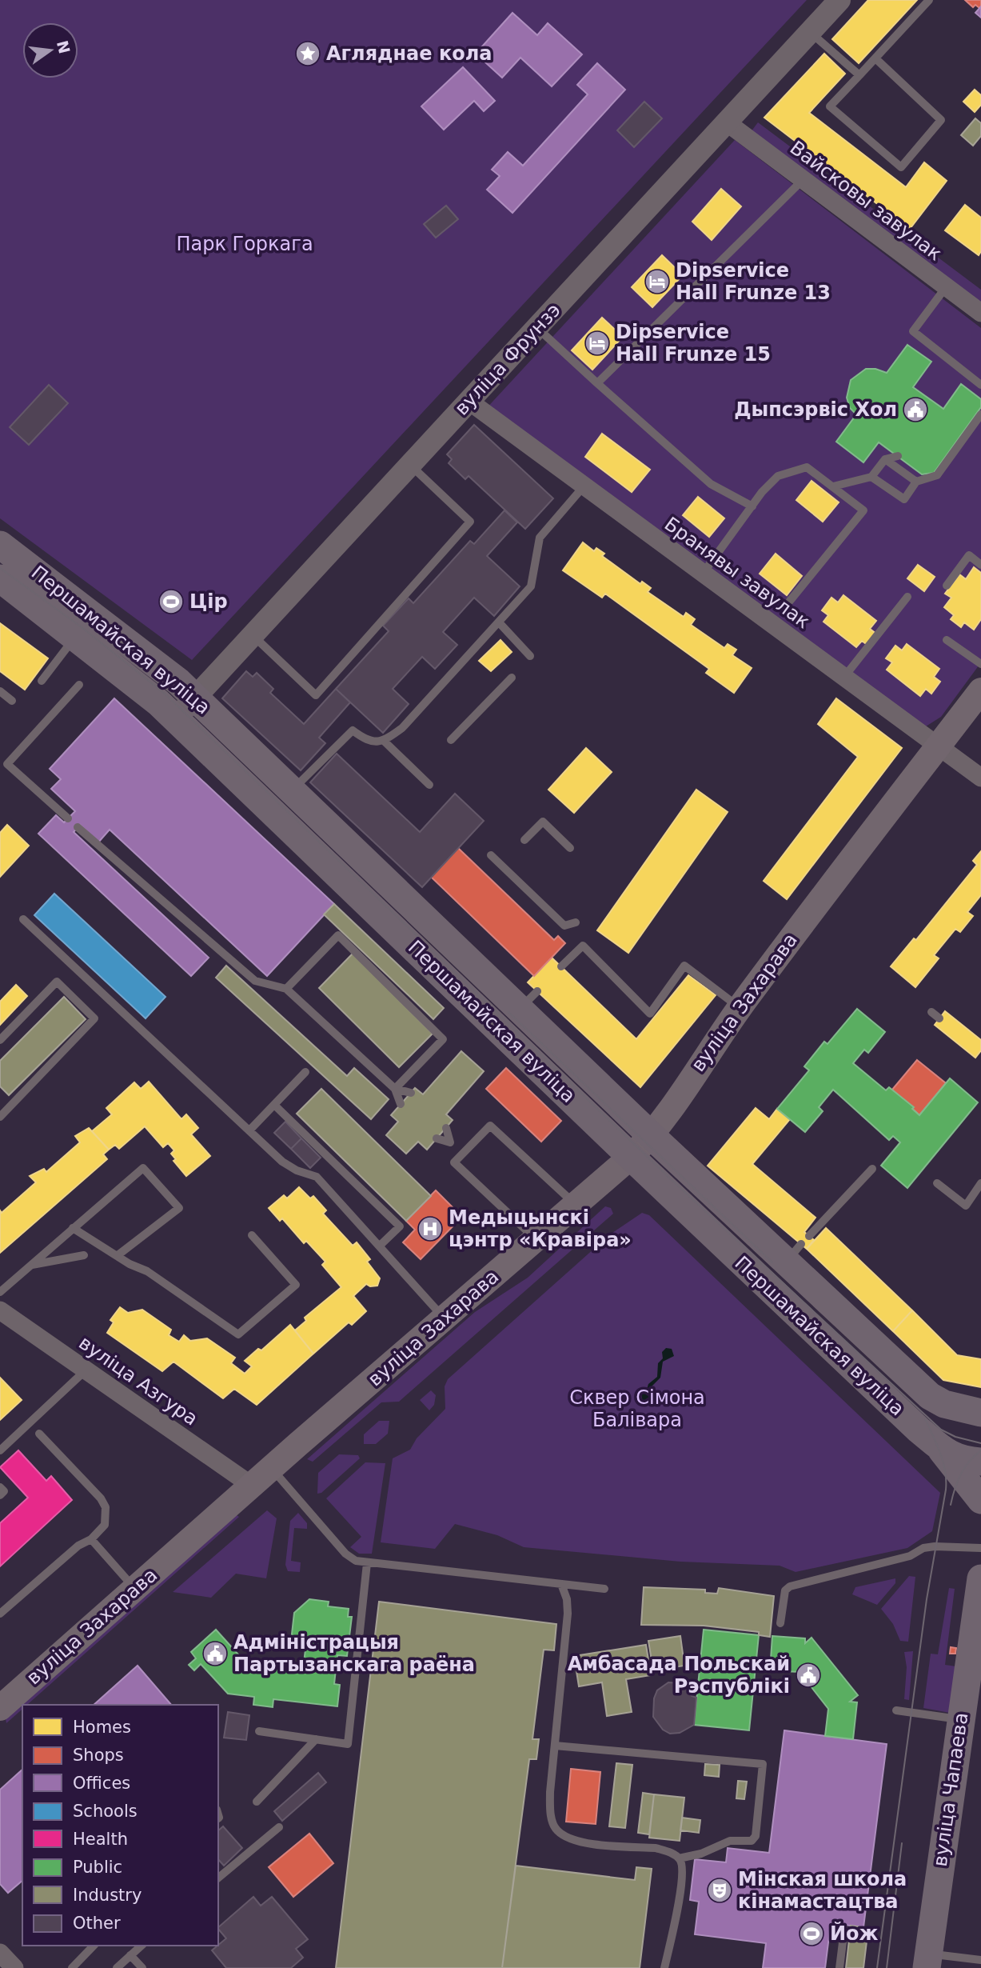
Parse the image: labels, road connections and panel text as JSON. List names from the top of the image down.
{
  "streets": {
    "main road": ["Першамайская вуліца", "вуліца Захарава", "вуліца Чапаева"],
    "street": [
      "Вайсковы завулак",
      "вуліца Фрунзэ",
      "Бранявы завулак",
      "вуліца Азгура"
    ]
  },
  "crossings": [
    ["Вайсковы завулак", "вуліца Фрунзэ"],
    ["вуліца Фрунзэ", "Бранявы завулак"],
    ["вуліца Фрунзэ", "Першамайская вуліца"],
    ["Бранявы завулак", "вуліца Захарава"],
    ["Першамайская вуліца", "вуліца Захарава"],
    ["вуліца Захарава", "вуліца Азгура"]
  ],
  "parks": ["Парк Горкага", "Сквер Сімона Балівара"],
  "places": {
    "place": ["Агляднае кола"],
    "hotel": ["Dipservice Hall Frunze 13", "Dipservice Hall Frunze 15"],
    "public building": ["Дыпсэрвіс Хол", "Адміністрацыя Партызанскага раёна", "Амбасада Польскай Рэспублікі"],
    "sports": ["Цір", "Йож"],
    "hospital": ["Медыцынскі цэнтр «Кравіра»"],
    "theatre": ["Мінская школа кінамастацтва"]
  },
  "legend": [
    "Homes",
    "Shops",
    "Offices",
    "Schools",
    "Health",
    "Public",
    "Industry",
    "Other"
  ],
  "north": "right"
}
